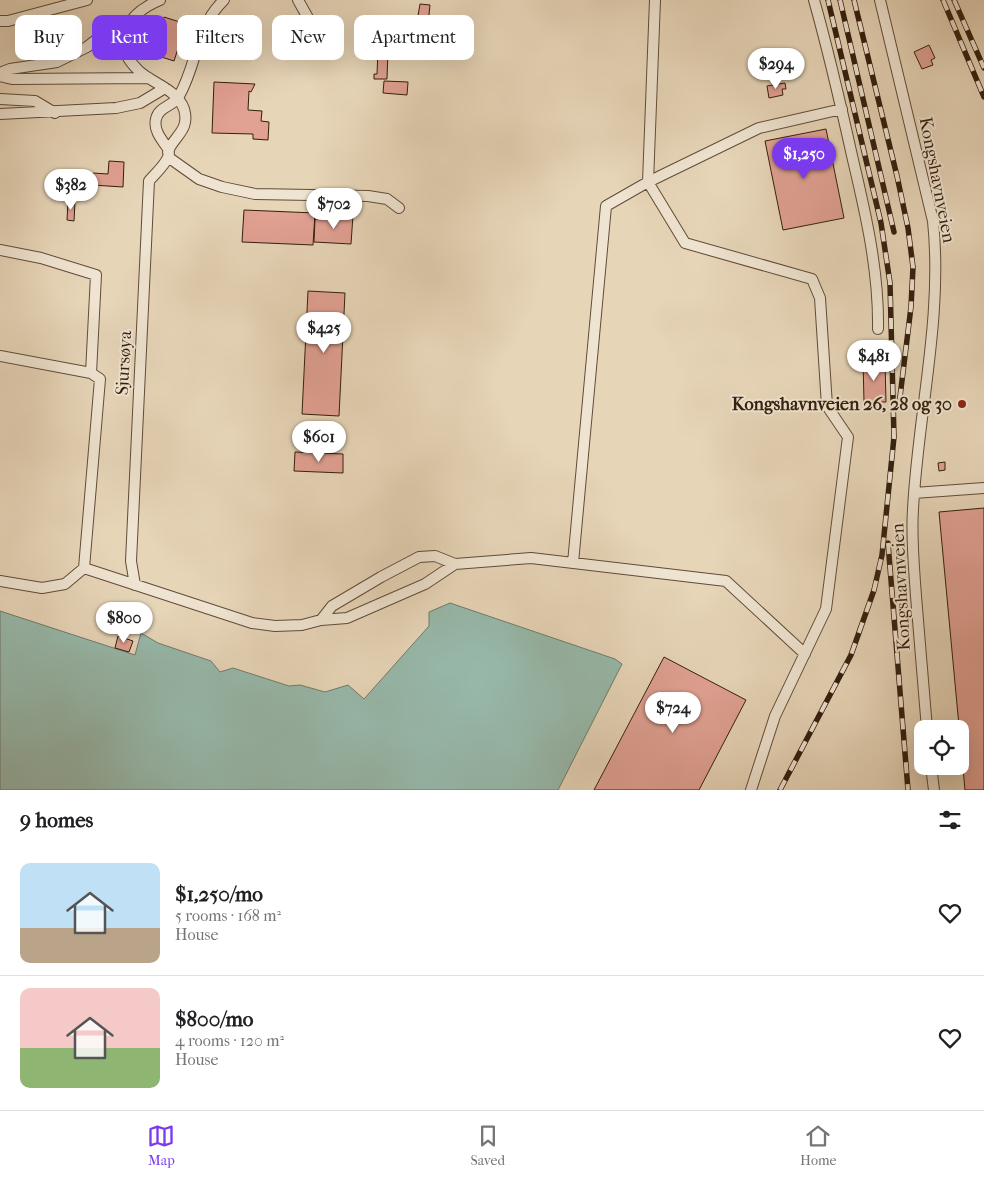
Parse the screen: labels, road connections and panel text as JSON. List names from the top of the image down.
{
  "streets": {
    "lane": ["Kongshavnveien", "Sjursøya"]
  },
  "places": ["Kongshavnveien 26, 28 og 30"],
  "page": {
    "chip": [
      "Buy",
      "Rent",
      "Filters",
      "New",
      "Apartment"
    ],
    "price": [
      "$294",
      "$1,250",
      "$382",
      "$702",
      "$425",
      "$481",
      "$601",
      "$800",
      "$724"
    ],
    "heading": "9 homes",
    "list": [
      {
        "name": "$1,250/mo",
        "note": "5 rooms · 168 m² · House"
      },
      {
        "name": "$800/mo",
        "note": "4 rooms · 120 m² · House"
      }
    ],
    "tabs": ["Map", "Saved", "Home"]
  }
}
